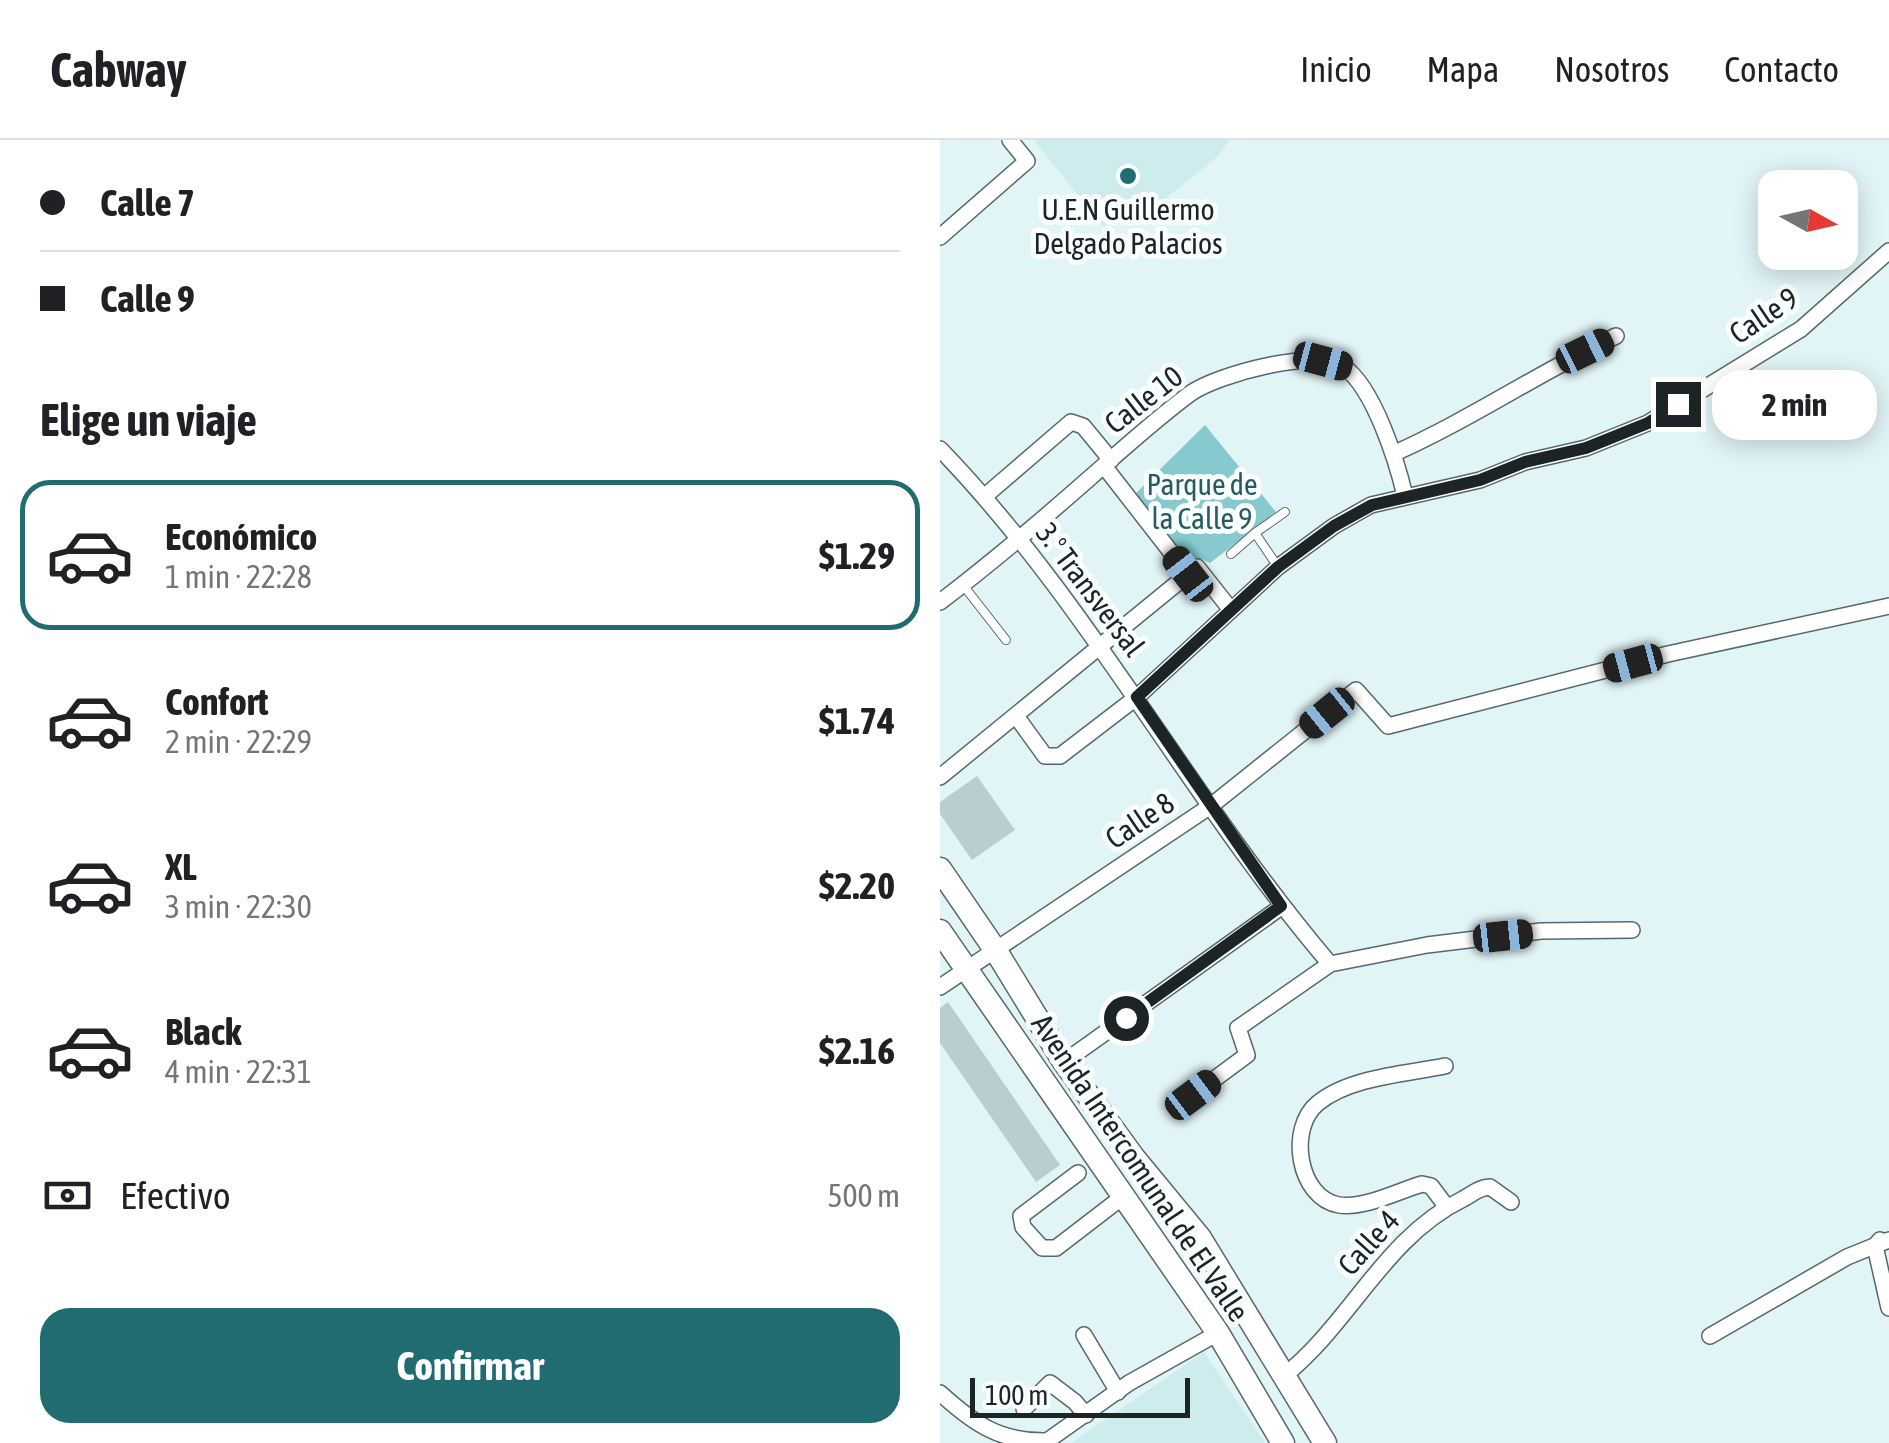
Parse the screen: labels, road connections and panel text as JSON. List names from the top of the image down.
{
  "streets": {
    "main road": ["Avenida Intercomunal de El Valle"],
    "street": [
      "Calle 9",
      "Calle 10",
      "3.° Transversal",
      "Calle 8",
      "Calle 4"
    ]
  },
  "crossings": [
    ["Calle 9", "Calle 10"],
    ["Calle 9", "3.° Transversal"],
    ["Calle 10", "3.° Transversal"],
    ["3.° Transversal", "Calle 8"],
    ["Calle 8", "Avenida Intercomunal de El Valle"],
    ["Avenida Intercomunal de El Valle", "Calle 4"]
  ],
  "parks": ["Parque de la Calle 9"],
  "places": ["U.E.N Guillermo Delgado Palacios"],
  "scale_bar": "100 m",
  "north": "right",
  "page": {
    "header": "Cabway",
    "nav": [
      "Inicio",
      "Mapa",
      "Nosotros",
      "Contacto"
    ],
    "banner": ["Calle 7", "Calle 9"],
    "heading": "Elige un viaje",
    "bubble": "2 min",
    "list": [
      {
        "name": "Económico",
        "note": "1 min · 22:28",
        "value": "$1.29"
      },
      {
        "name": "Confort",
        "note": "2 min · 22:29",
        "value": "$1.74"
      },
      {
        "name": "XL",
        "note": "3 min · 22:30",
        "value": "$2.20"
      },
      {
        "name": "Black",
        "note": "4 min · 22:31",
        "value": "$2.16"
      }
    ],
    "pay": ["Efectivo", "500 m"],
    "buttons": "Confirmar",
    "scale": "100 m"
  }
}
